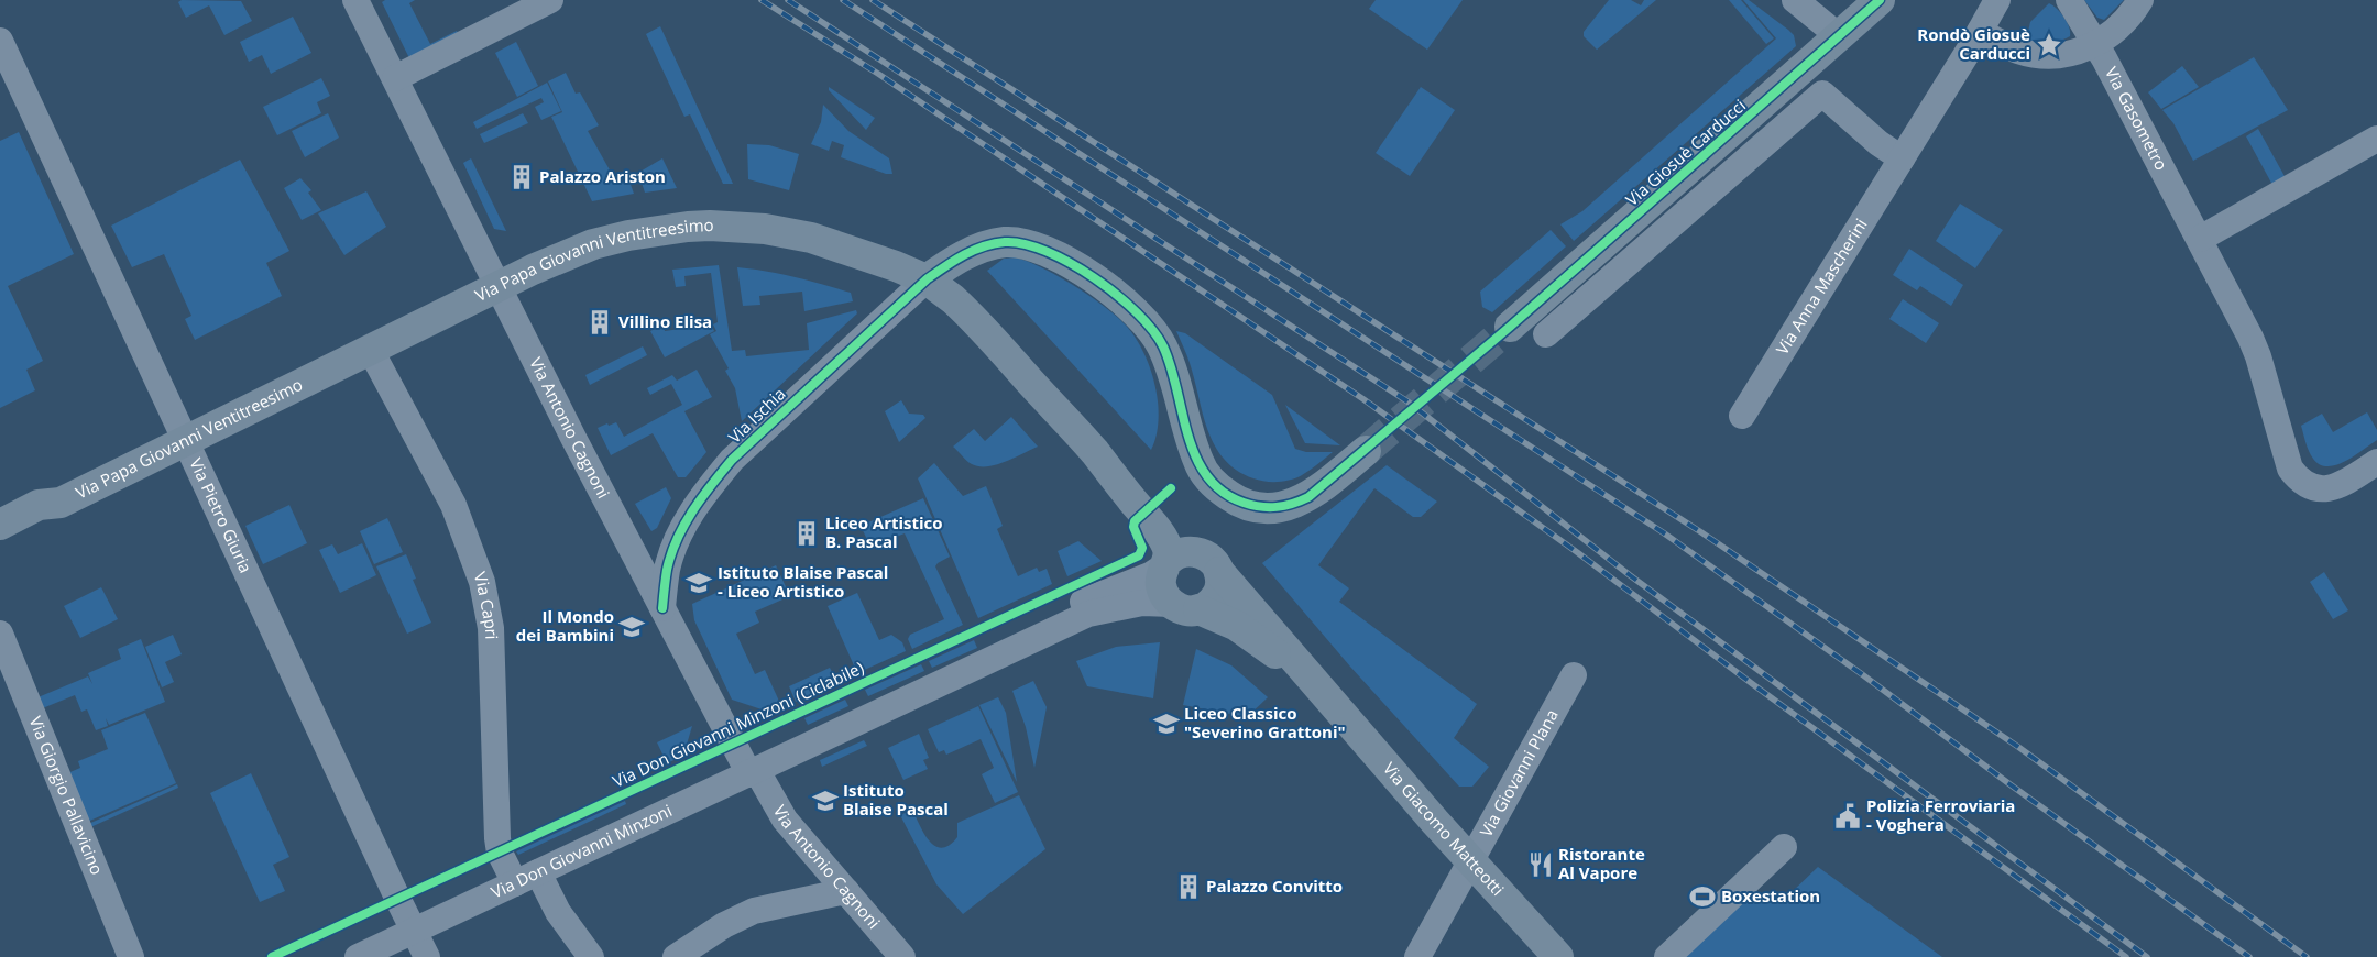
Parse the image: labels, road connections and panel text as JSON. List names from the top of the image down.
{
  "streets": {
    "street": [
      "Via Gasometro",
      "Via Giosuè Carducci",
      "Via Papa Giovanni Ventitreesimo",
      "Via Anna Mascherini",
      "Via Ischia",
      "Via Antonio Cagnoni",
      "Via Pietro Giuria",
      "Via Capri",
      "Via Giovanni Plana",
      "Via Giorgio Pallavicino",
      "Via Giacomo Matteotti",
      "Via Don Giovanni Minzoni"
    ],
    "cycle path": ["Via Don Giovanni Minzoni (Ciclabile)"]
  },
  "crossings": [
    ["Via Papa Giovanni Ventitreesimo", "Via Ischia"],
    ["Via Papa Giovanni Ventitreesimo", "Via Antonio Cagnoni"],
    ["Via Papa Giovanni Ventitreesimo", "Via Pietro Giuria"],
    ["Via Papa Giovanni Ventitreesimo", "Via Capri"],
    ["Via Papa Giovanni Ventitreesimo", "Via Don Giovanni Minzoni"],
    ["Via Ischia", "Via Antonio Cagnoni"],
    ["Via Antonio Cagnoni", "Via Don Giovanni Minzoni"],
    ["Via Pietro Giuria", "Via Don Giovanni Minzoni"],
    ["Via Capri", "Via Don Giovanni Minzoni"],
    ["Via Giovanni Plana", "Via Giacomo Matteotti"],
    ["Via Giacomo Matteotti", "Via Don Giovanni Minzoni"]
  ],
  "places": {
    "place": ["Rondò Giosuè Carducci"],
    "building": [
      "Palazzo Ariston",
      "Villino Elisa",
      "Liceo Artistico B. Pascal",
      "Palazzo Convitto"
    ],
    "school or university": [
      "Istituto Blaise Pascal - Liceo Artistico",
      "Il Mondo dei Bambini",
      "Liceo Classico \"Severino Grattoni\"",
      "Istituto Blaise Pascal"
    ],
    "public building": ["Polizia Ferroviaria - Voghera"],
    "restaurant": ["Ristorante Al Vapore"],
    "sports": ["Boxestation"]
  }
}
